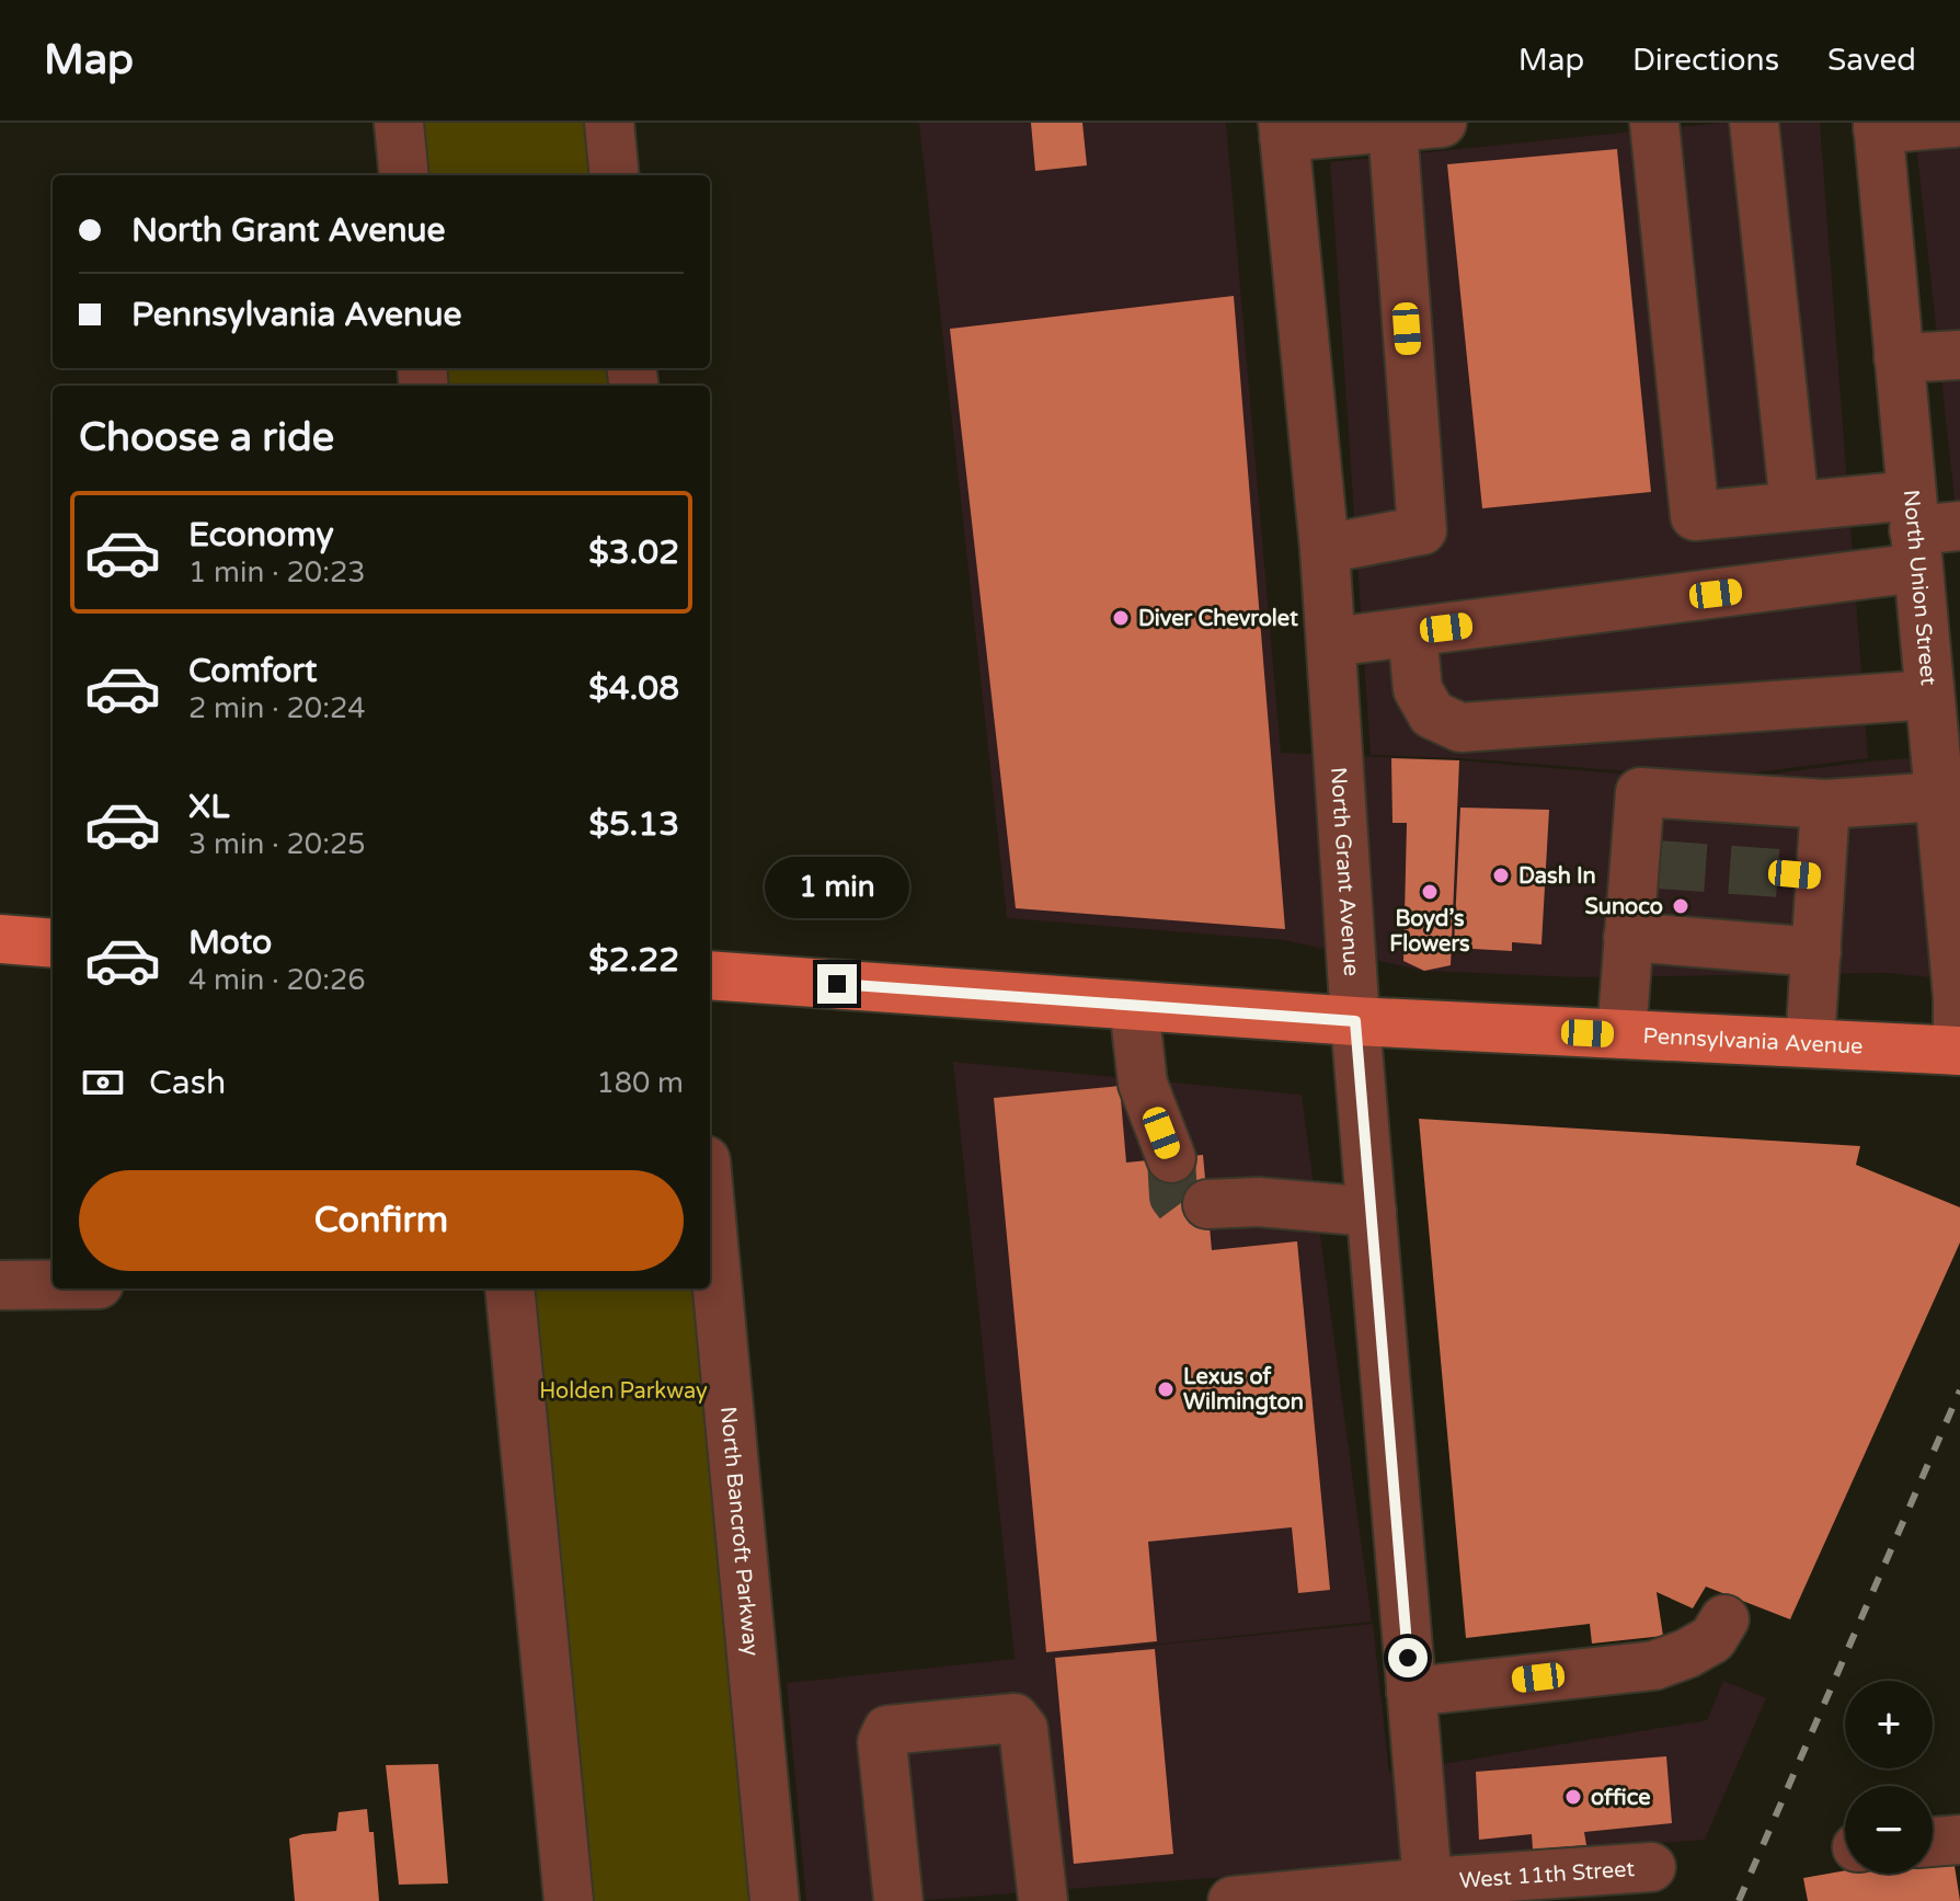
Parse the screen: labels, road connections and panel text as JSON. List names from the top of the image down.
{
  "streets": {
    "main road": ["Pennsylvania Avenue"],
    "street": [
      "North Union Street",
      "North Grant Avenue",
      "North Bancroft Parkway",
      "West 11th Street"
    ]
  },
  "crossings": [
    ["North Union Street", "Pennsylvania Avenue"],
    ["North Grant Avenue", "Pennsylvania Avenue"],
    ["North Grant Avenue", "West 11th Street"]
  ],
  "parks": ["Holden Parkway"],
  "places": [
    "Diver Chevrolet",
    "Dash In",
    "Boyd’s Flowers",
    "Sunoco",
    "Lexus of Wilmington",
    "office"
  ],
  "page": {
    "header": "Map",
    "nav": ["Map", "Directions", "Saved"],
    "banner": ["North Grant Avenue", "Pennsylvania Avenue"],
    "heading": "Choose a ride",
    "list": [
      {
        "name": "Economy",
        "note": "1 min · 20:23",
        "value": "$3.02"
      },
      {
        "name": "Comfort",
        "note": "2 min · 20:24",
        "value": "$4.08"
      },
      {
        "name": "XL",
        "note": "3 min · 20:25",
        "value": "$5.13"
      },
      {
        "name": "Moto",
        "note": "4 min · 20:26",
        "value": "$2.22"
      }
    ],
    "bubble": "1 min",
    "pay": ["Cash", "180 m"],
    "buttons": "Confirm",
    "map_buttons": ["+", "−"]
  }
}
